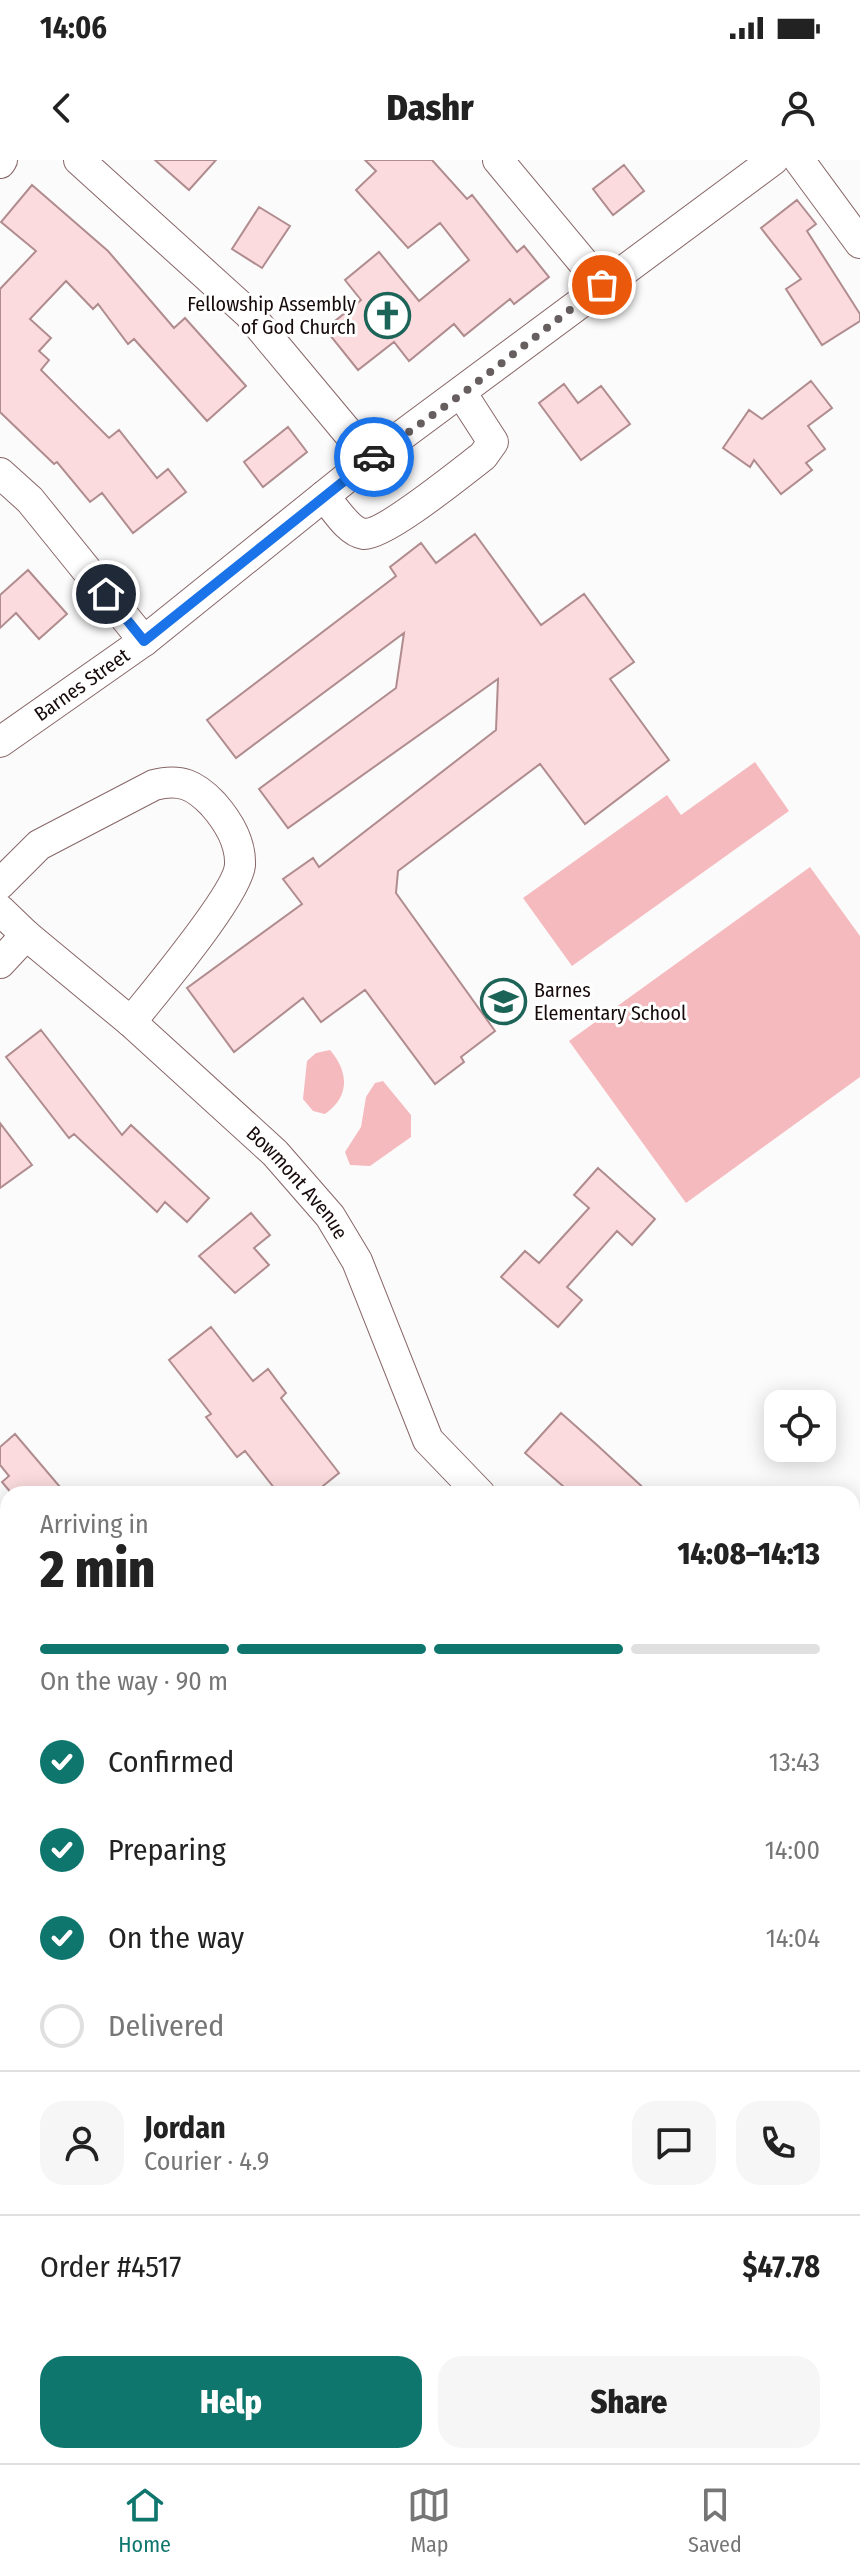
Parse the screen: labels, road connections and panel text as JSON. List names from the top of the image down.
{
  "streets": {
    "street": ["Barnes Street", "Bowmont Avenue"]
  },
  "places": {
    "church": ["Fellowship Assembly of God Church"],
    "school or university": ["Barnes Elementary School"]
  },
  "page": {
    "status": "14:06",
    "header": "Dashr",
    "heading": ["2 min", "Arriving in", "14:08–14:13"],
    "panel": [
      "Jordan",
      "Courier · 4.9",
      "Order #4517",
      "$47.78"
    ],
    "bar": "On the way · 90 m",
    "list": [
      ["Confirmed", "13:43"],
      ["Preparing", "14:00"],
      ["On the way", "14:04"],
      "Delivered"
    ],
    "buttons": ["Help", "Share"],
    "tabs": ["Home", "Map", "Saved"]
  }
}
